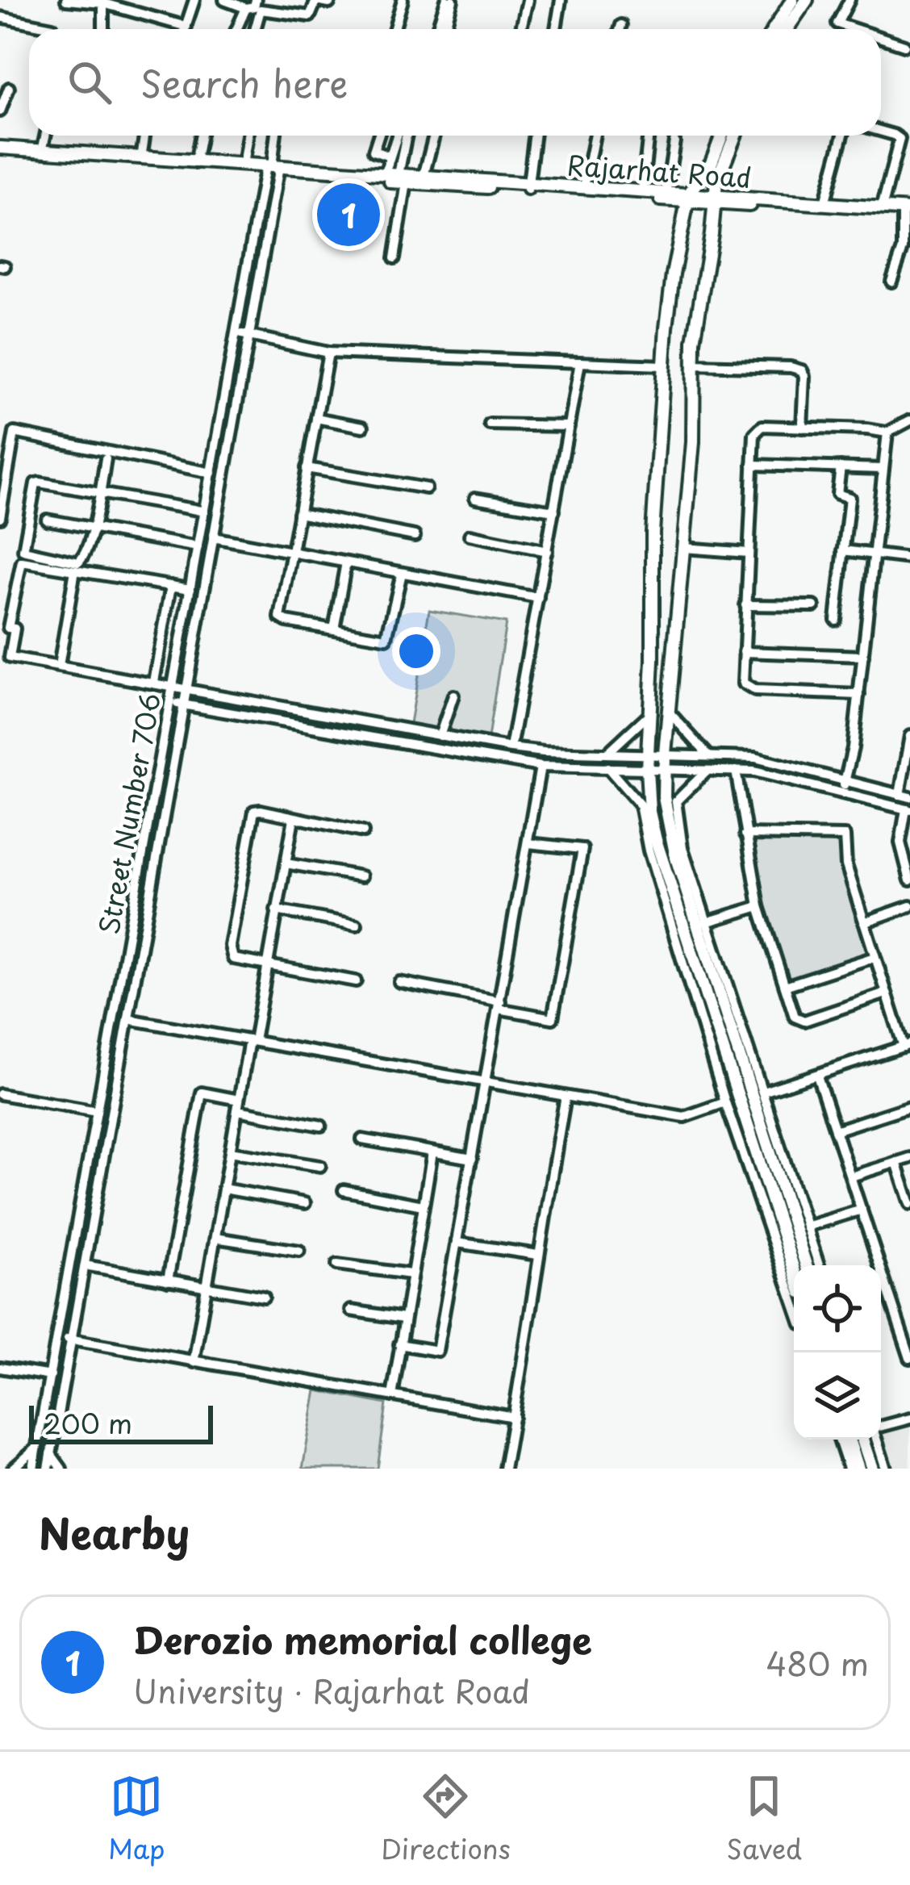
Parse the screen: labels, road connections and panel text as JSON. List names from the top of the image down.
{
  "streets": {
    "main road": ["Rajarhat Road"],
    "street": ["Street Number 706"]
  },
  "scale_bar": "200 m",
  "page": {
    "search": "Search here",
    "pins": "1",
    "scale": "200 m",
    "heading": "Nearby",
    "list": [
      {
        "mark": "1",
        "name": "Derozio memorial college",
        "note": "University · Rajarhat Road",
        "value": "480 m"
      }
    ],
    "nav": ["Map", "Directions", "Saved"]
  }
}
